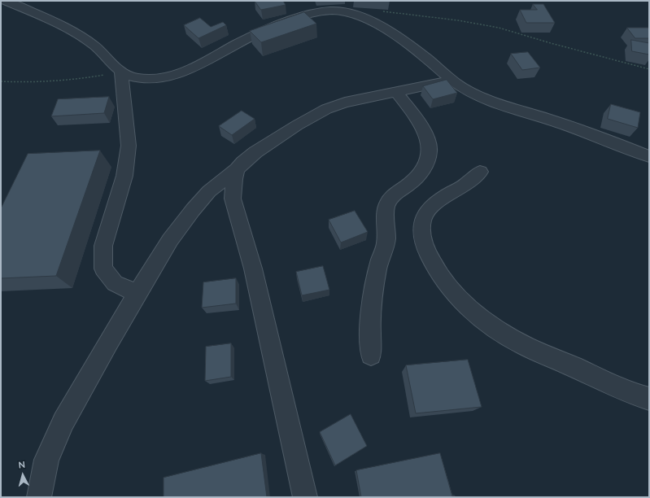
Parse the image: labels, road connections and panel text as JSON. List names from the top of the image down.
{
  "north": "top"
}
